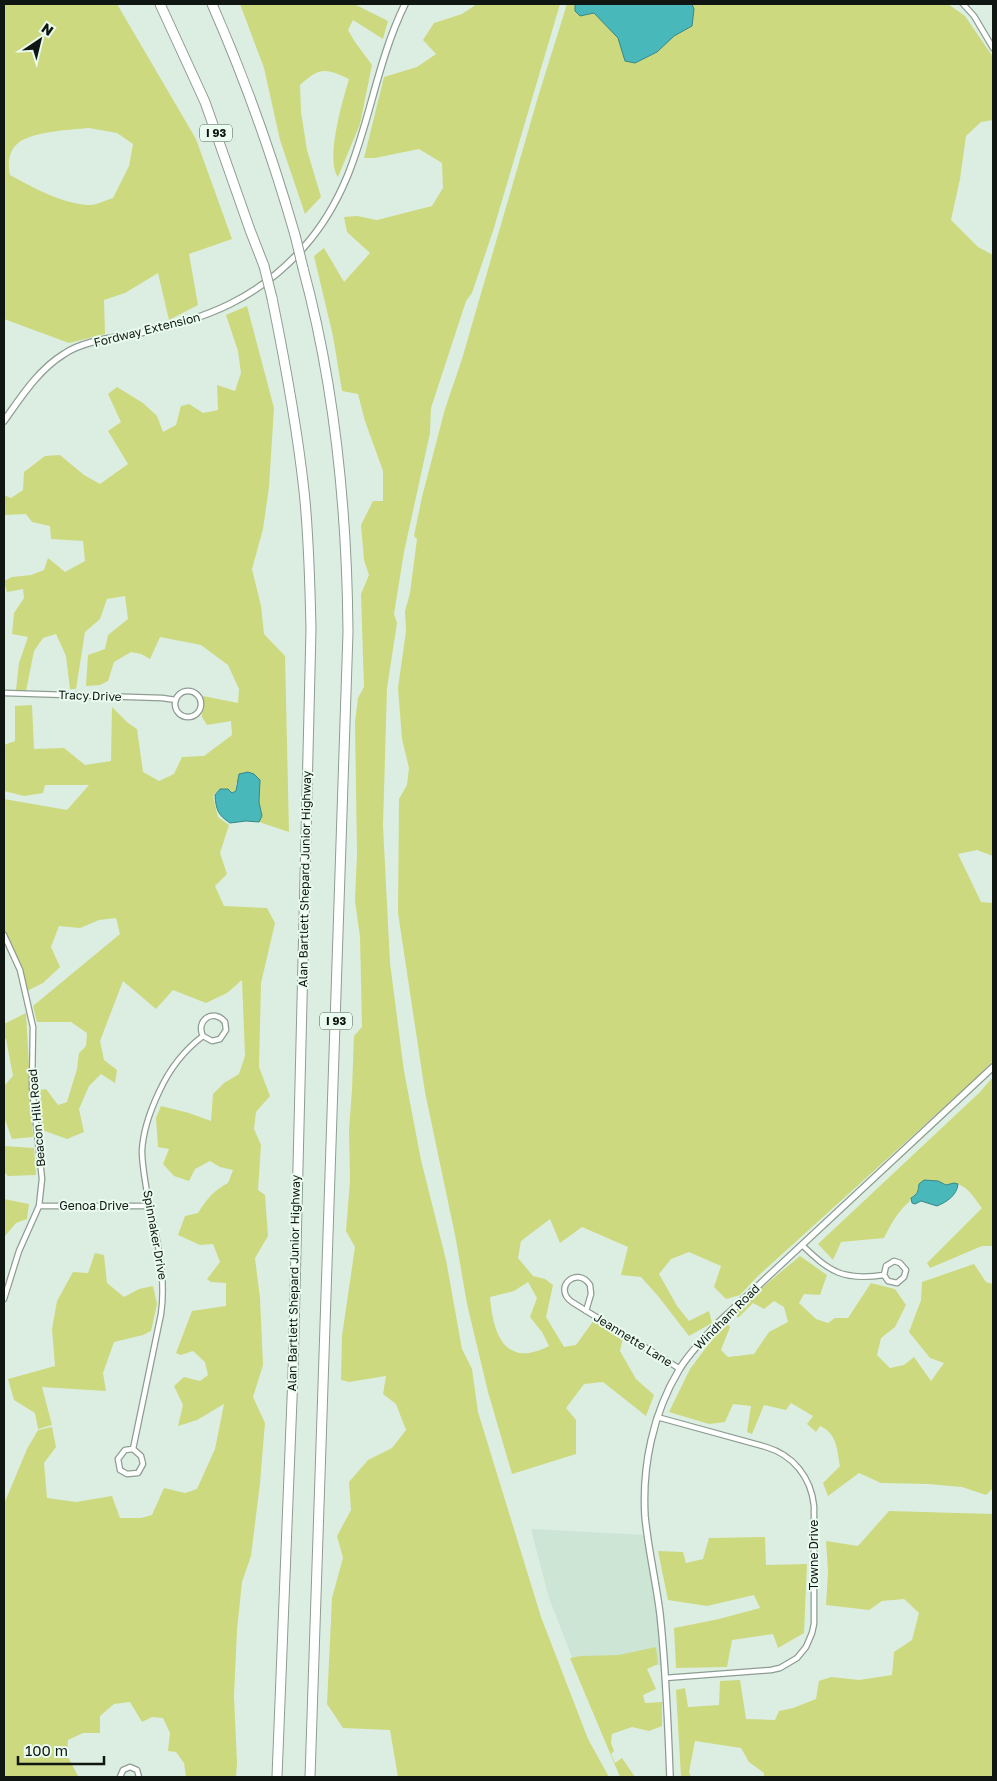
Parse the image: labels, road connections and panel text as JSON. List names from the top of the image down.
{
  "streets": {
    "highway": ["I 93", "Alan Bartlett Shepard Junior Highway"],
    "street": [
      "Fordway Extension",
      "Tracy Drive",
      "Beacon Hill Road",
      "Genoa Drive",
      "Spinnaker Drive",
      "Windham Road",
      "Jeannette Lane",
      "Towne Drive"
    ]
  },
  "crossings": [
    ["Beacon Hill Road", "Genoa Drive"],
    ["Genoa Drive", "Spinnaker Drive"],
    ["Windham Road", "Jeannette Lane"],
    ["Windham Road", "Towne Drive"]
  ],
  "scale_bar": "100 m",
  "north": "top right"
}
